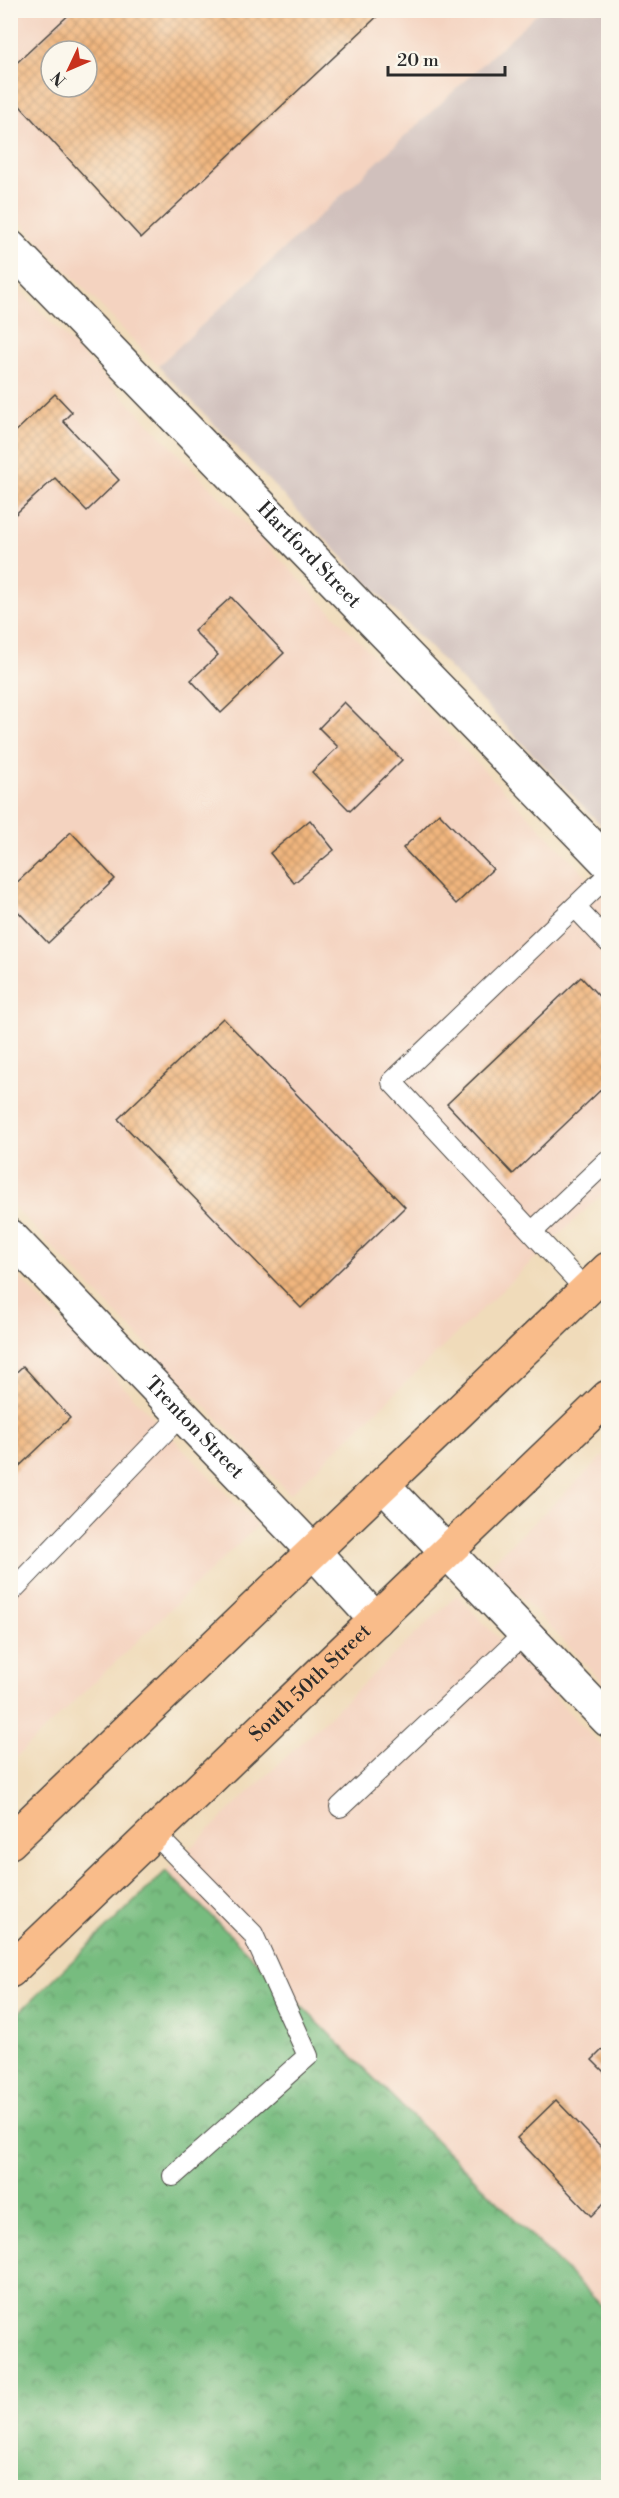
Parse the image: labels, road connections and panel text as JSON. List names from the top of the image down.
{
  "streets": {
    "main road": ["South 50th Street"],
    "street": ["Hartford Street", "Trenton Street"]
  },
  "crossings": [
    ["Trenton Street", "South 50th Street"]
  ],
  "scale_bar": "20 m",
  "north": "bottom left"
}
